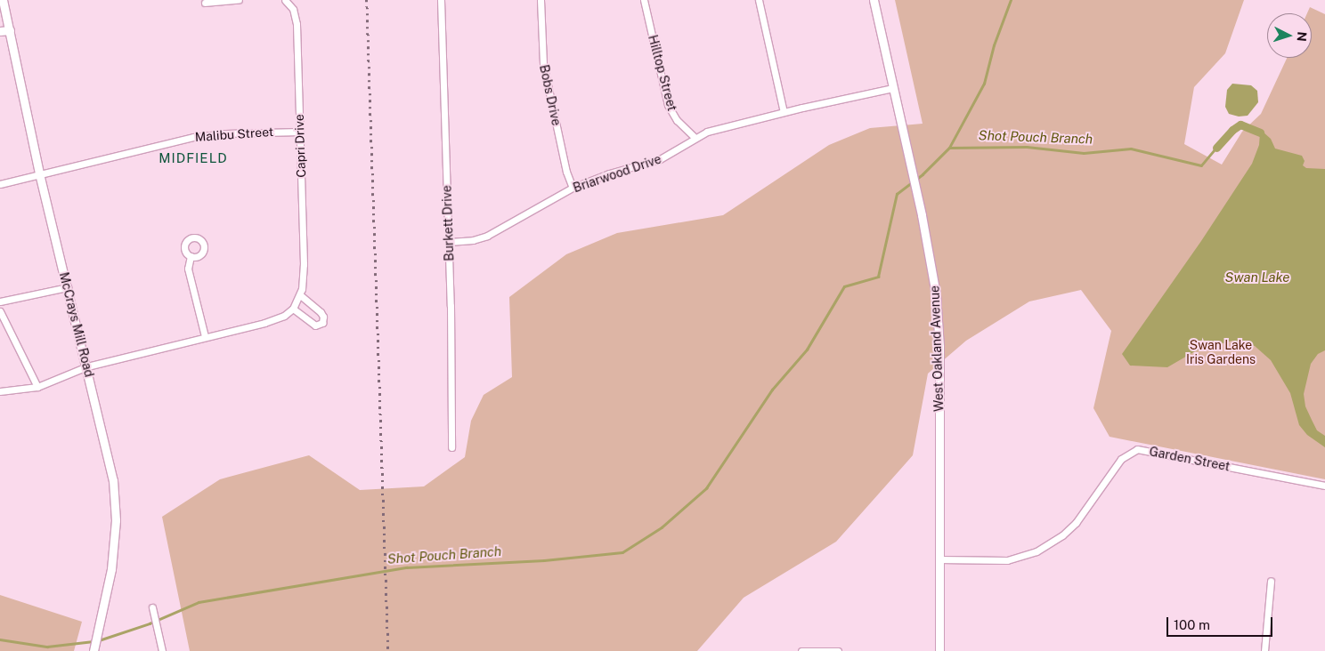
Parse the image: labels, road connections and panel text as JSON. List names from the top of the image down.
{
  "streets": {
    "street": [
      "Hilltop Street",
      "Bobs Drive",
      "Malibu Street",
      "Capri Drive",
      "Briarwood Drive",
      "Burkett Drive",
      "McCrays Mill Road",
      "West Oakland Avenue",
      "Garden Street"
    ]
  },
  "crossings": [
    ["Hilltop Street", "Briarwood Drive"],
    ["Bobs Drive", "Briarwood Drive"],
    ["Malibu Street", "Capri Drive"],
    ["Malibu Street", "McCrays Mill Road"],
    ["Briarwood Drive", "Burkett Drive"],
    ["Briarwood Drive", "West Oakland Avenue"],
    ["West Oakland Avenue", "Garden Street"]
  ],
  "districts": ["MIDFIELD"],
  "water": ["Shot Pouch Branch", "Swan Lake"],
  "parks": ["Swan Lake Iris Gardens"],
  "scale_bar": "100 m",
  "north": "right"
}
